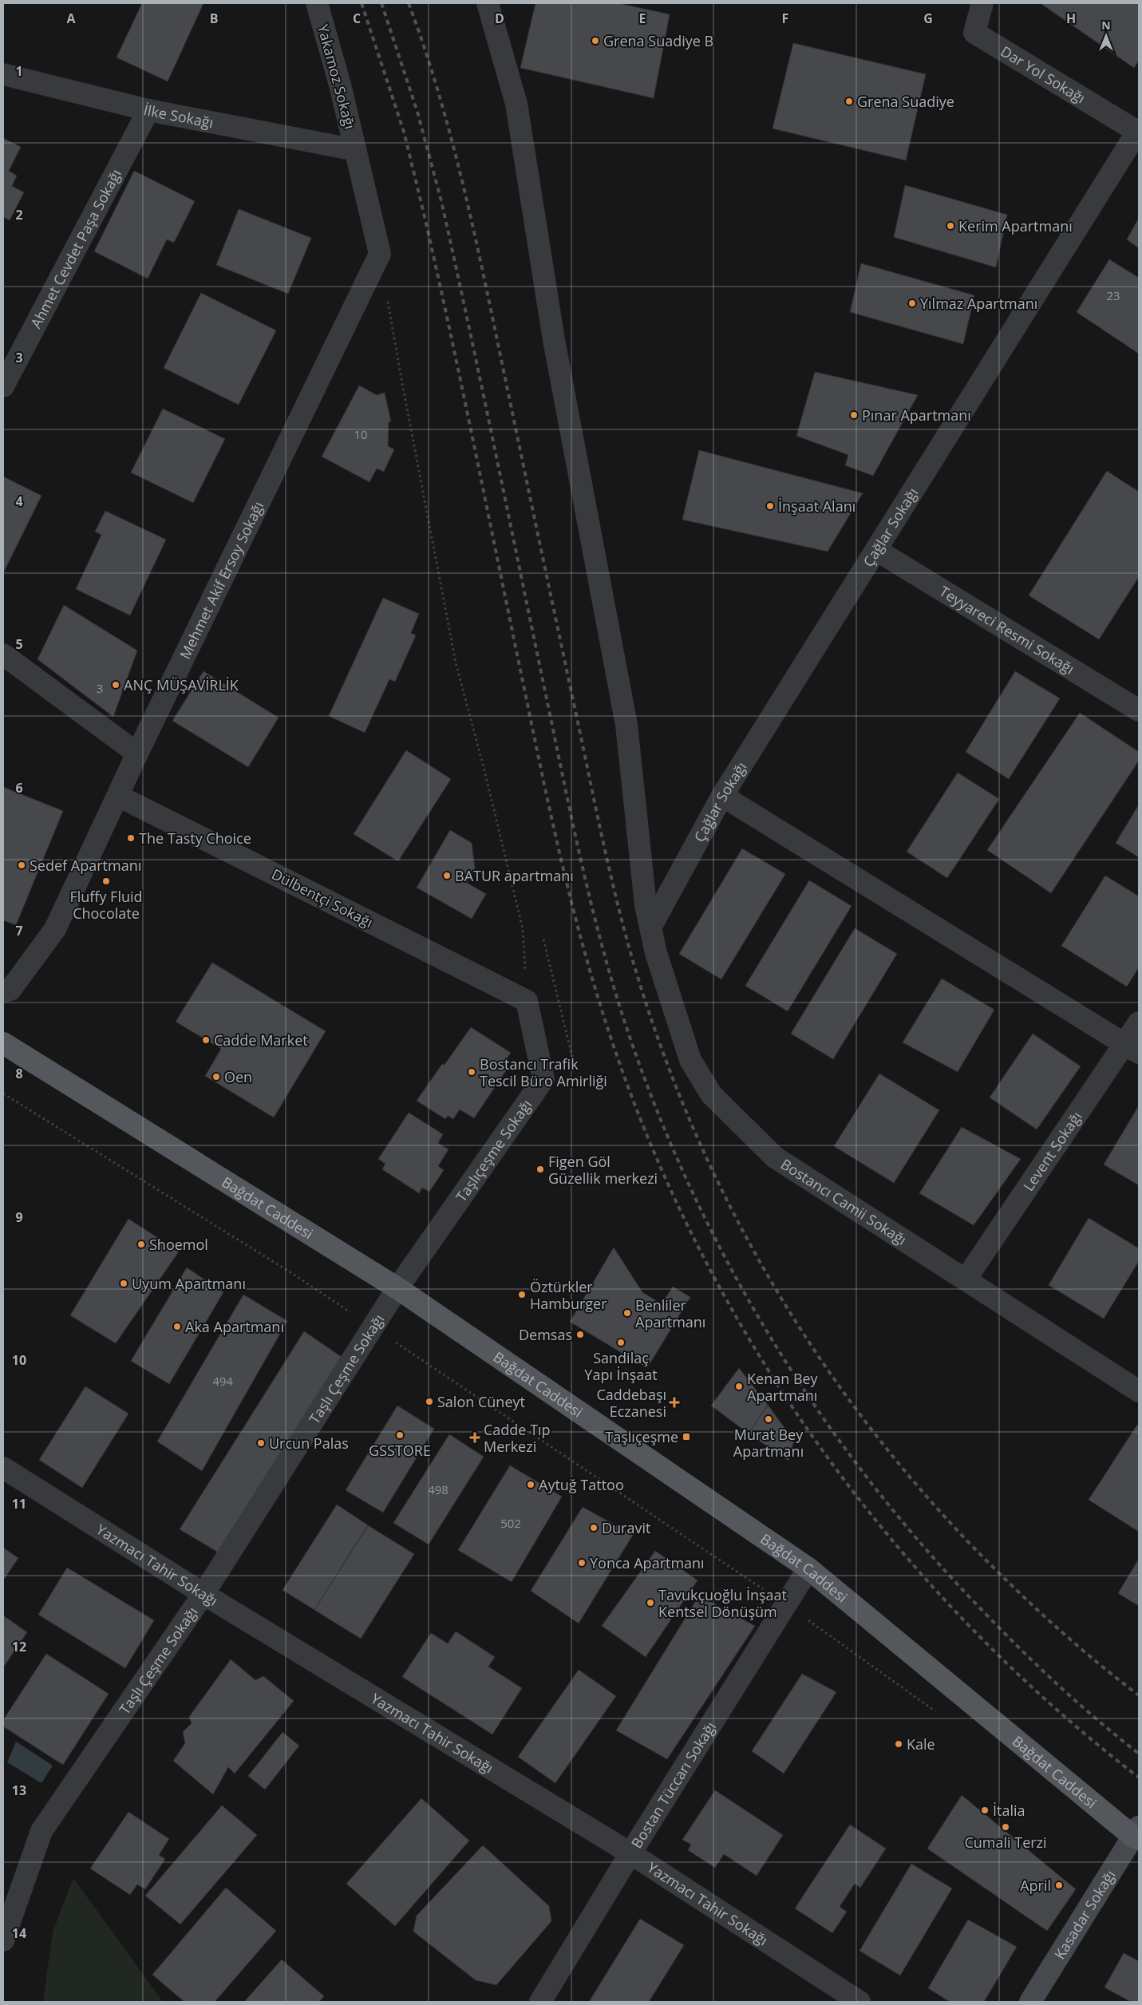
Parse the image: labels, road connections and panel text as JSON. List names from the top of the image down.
{
  "streets": {
    "main road": ["Bağdat Caddesi", "Kasadar Sokağı"],
    "street": [
      "Dar Yol Sokağı",
      "Yakamoz Sokağı",
      "İlke Sokağı",
      "Ahmet Cevdet Paşa Sokağı",
      "Çağlar Sokağı",
      "Mehmet Akif Ersoy Sokağı",
      "Teyyareci Resmi Sokağı",
      "Dülbentçi Sokağı",
      "Taşlıçeşme Sokağı",
      "Levent Sokağı",
      "Bostancı Camii Sokağı",
      "Taşlı Çeşme Sokağı",
      "Yazmacı Tahir Sokağı",
      "Bostan Tüccarı Sokağı"
    ]
  },
  "crossings": [
    ["Dar Yol Sokağı", "Çağlar Sokağı"],
    ["Yakamoz Sokağı", "İlke Sokağı"],
    ["Yakamoz Sokağı", "Mehmet Akif Ersoy Sokağı"],
    ["İlke Sokağı", "Ahmet Cevdet Paşa Sokağı"],
    ["İlke Sokağı", "Mehmet Akif Ersoy Sokağı"],
    ["Çağlar Sokağı", "Teyyareci Resmi Sokağı"],
    ["Çağlar Sokağı", "Bostancı Camii Sokağı"],
    ["Mehmet Akif Ersoy Sokağı", "Dülbentçi Sokağı"],
    ["Dülbentçi Sokağı", "Taşlıçeşme Sokağı"],
    ["Taşlıçeşme Sokağı", "Bağdat Caddesi"],
    ["Taşlıçeşme Sokağı", "Taşlı Çeşme Sokağı"],
    ["Levent Sokağı", "Bostancı Camii Sokağı"],
    ["Bağdat Caddesi", "Taşlı Çeşme Sokağı"],
    ["Bağdat Caddesi", "Bostan Tüccarı Sokağı"],
    ["Bağdat Caddesi", "Kasadar Sokağı"],
    ["Taşlı Çeşme Sokağı", "Yazmacı Tahir Sokağı"],
    ["Yazmacı Tahir Sokağı", "Bostan Tüccarı Sokağı"]
  ],
  "places": {
    "other": [
      "Grena Suadiye B",
      "Grena Suadiye",
      "Kerim Apartmanı",
      "Yılmaz Apartmanı",
      "Pınar Apartmanı",
      "İnşaat Alanı",
      "ANÇ MÜŞAVİRLİK",
      "The Tasty Choice",
      "Sedef Apartmanı",
      "BATUR apartmanı",
      "Fluffy Fluid Chocolate",
      "Cadde Market",
      "Bostancı Trafik Tescil Büro Amirliği",
      "Oen",
      "Figen Göl Güzellik merkezi",
      "Shoemol",
      "Uyum Apartmanı",
      "Öztürkler Hamburger",
      "Benliler Apartmanı",
      "Aka Apartmanı",
      "Demsas",
      "Sandilaç Yapı İnşaat",
      "Kenan Bey Apartmanı",
      "Salon Cüneyt",
      "Murat Bey Apartmanı",
      "GSSTORE",
      "Urcun Palas",
      "Aytuğ Tattoo",
      "Duravit",
      "Yonca Apartmanı",
      "Tavukçuoğlu İnşaat Kentsel Dönüşüm",
      "Kale",
      "İtalia",
      "Cumali Terzi",
      "April"
    ],
    "health": ["Caddebaşı Eczanesi", "Cadde Tıp Merkezi"],
    "transit": ["Taşlıçeşme"]
  },
  "house_numbers": [
    "23",
    "10",
    "3",
    "494",
    "498",
    "502"
  ],
  "north": "top",
  "grid": {
    "columns": [
      "A",
      "B",
      "C",
      "D",
      "E",
      "F",
      "G",
      "H"
    ],
    "rows": [
      "1",
      "2",
      "3",
      "4",
      "5",
      "6",
      "7",
      "8",
      "9",
      "10",
      "11",
      "12",
      "13",
      "14"
    ]
  }
}
